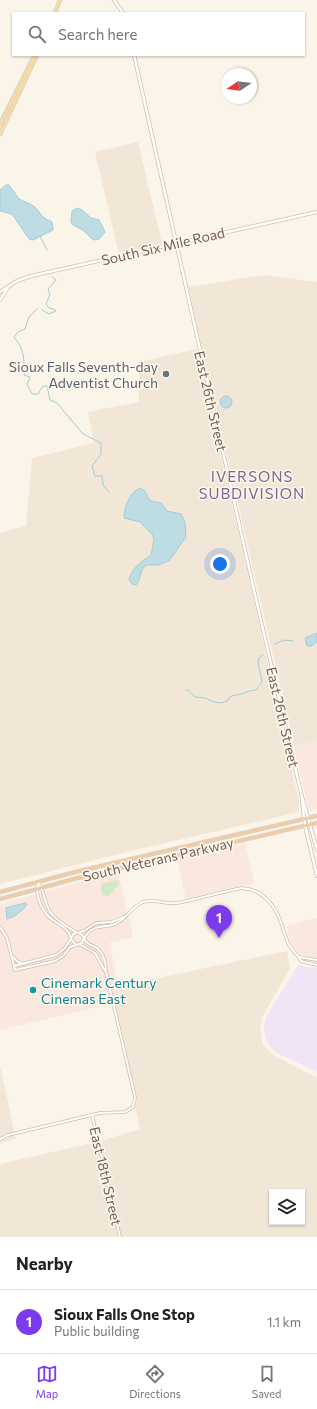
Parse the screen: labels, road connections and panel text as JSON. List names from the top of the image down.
{
  "streets": {
    "highway": ["South Veterans Parkway"],
    "main road": ["South Six Mile Road", "East 26th Street"],
    "street": ["East 18th Street"]
  },
  "crossings": [
    ["South Six Mile Road", "East 26th Street"],
    ["East 26th Street", "South Veterans Parkway"]
  ],
  "districts": ["IVERSONS SUBDIVISION"],
  "places": ["Sioux Falls Seventh-day Adventist Church", "Cinemark Century Cinemas East"],
  "north": "left",
  "page": {
    "search": "Search here",
    "pins": "1",
    "heading": "Nearby",
    "list": [
      {
        "mark": "1",
        "name": "Sioux Falls One Stop",
        "note": "Public building",
        "value": "1.1 km"
      }
    ],
    "nav": ["Map", "Directions", "Saved"]
  }
}
